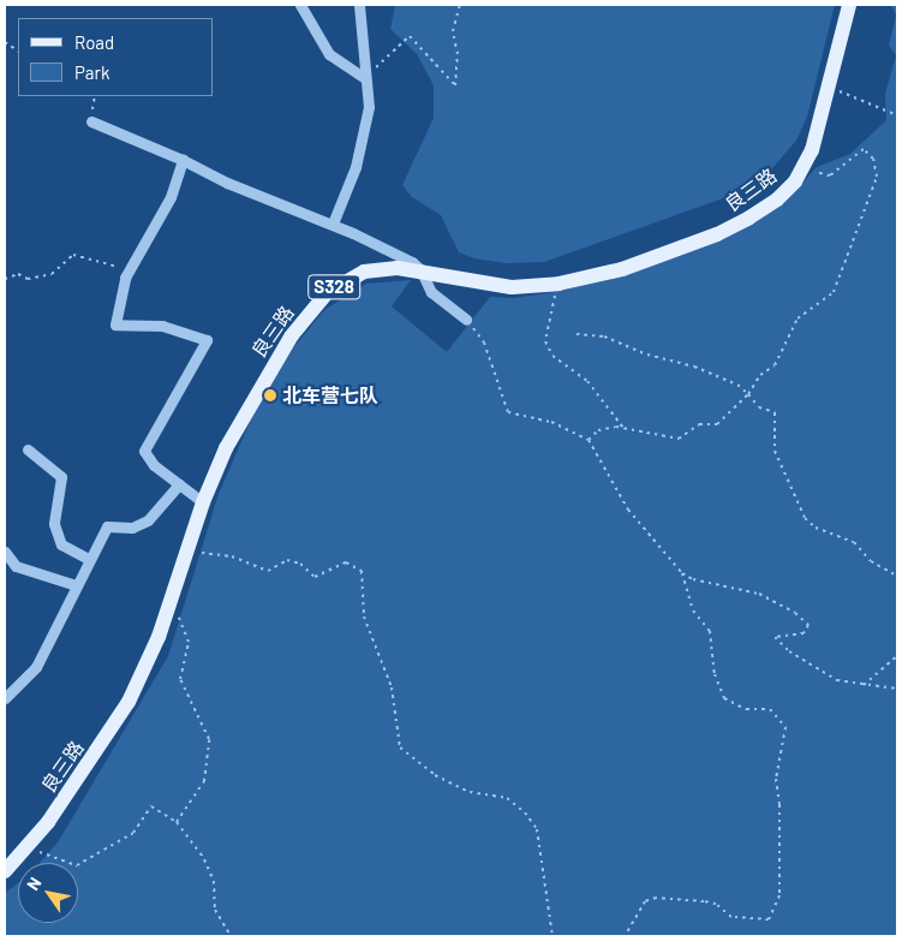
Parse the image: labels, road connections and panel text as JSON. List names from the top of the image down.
{
  "streets": {
    "main road": ["良三路", "S328"]
  },
  "places": ["北车营七队"],
  "legend": ["Road", "Park"],
  "north": "top left"
}
